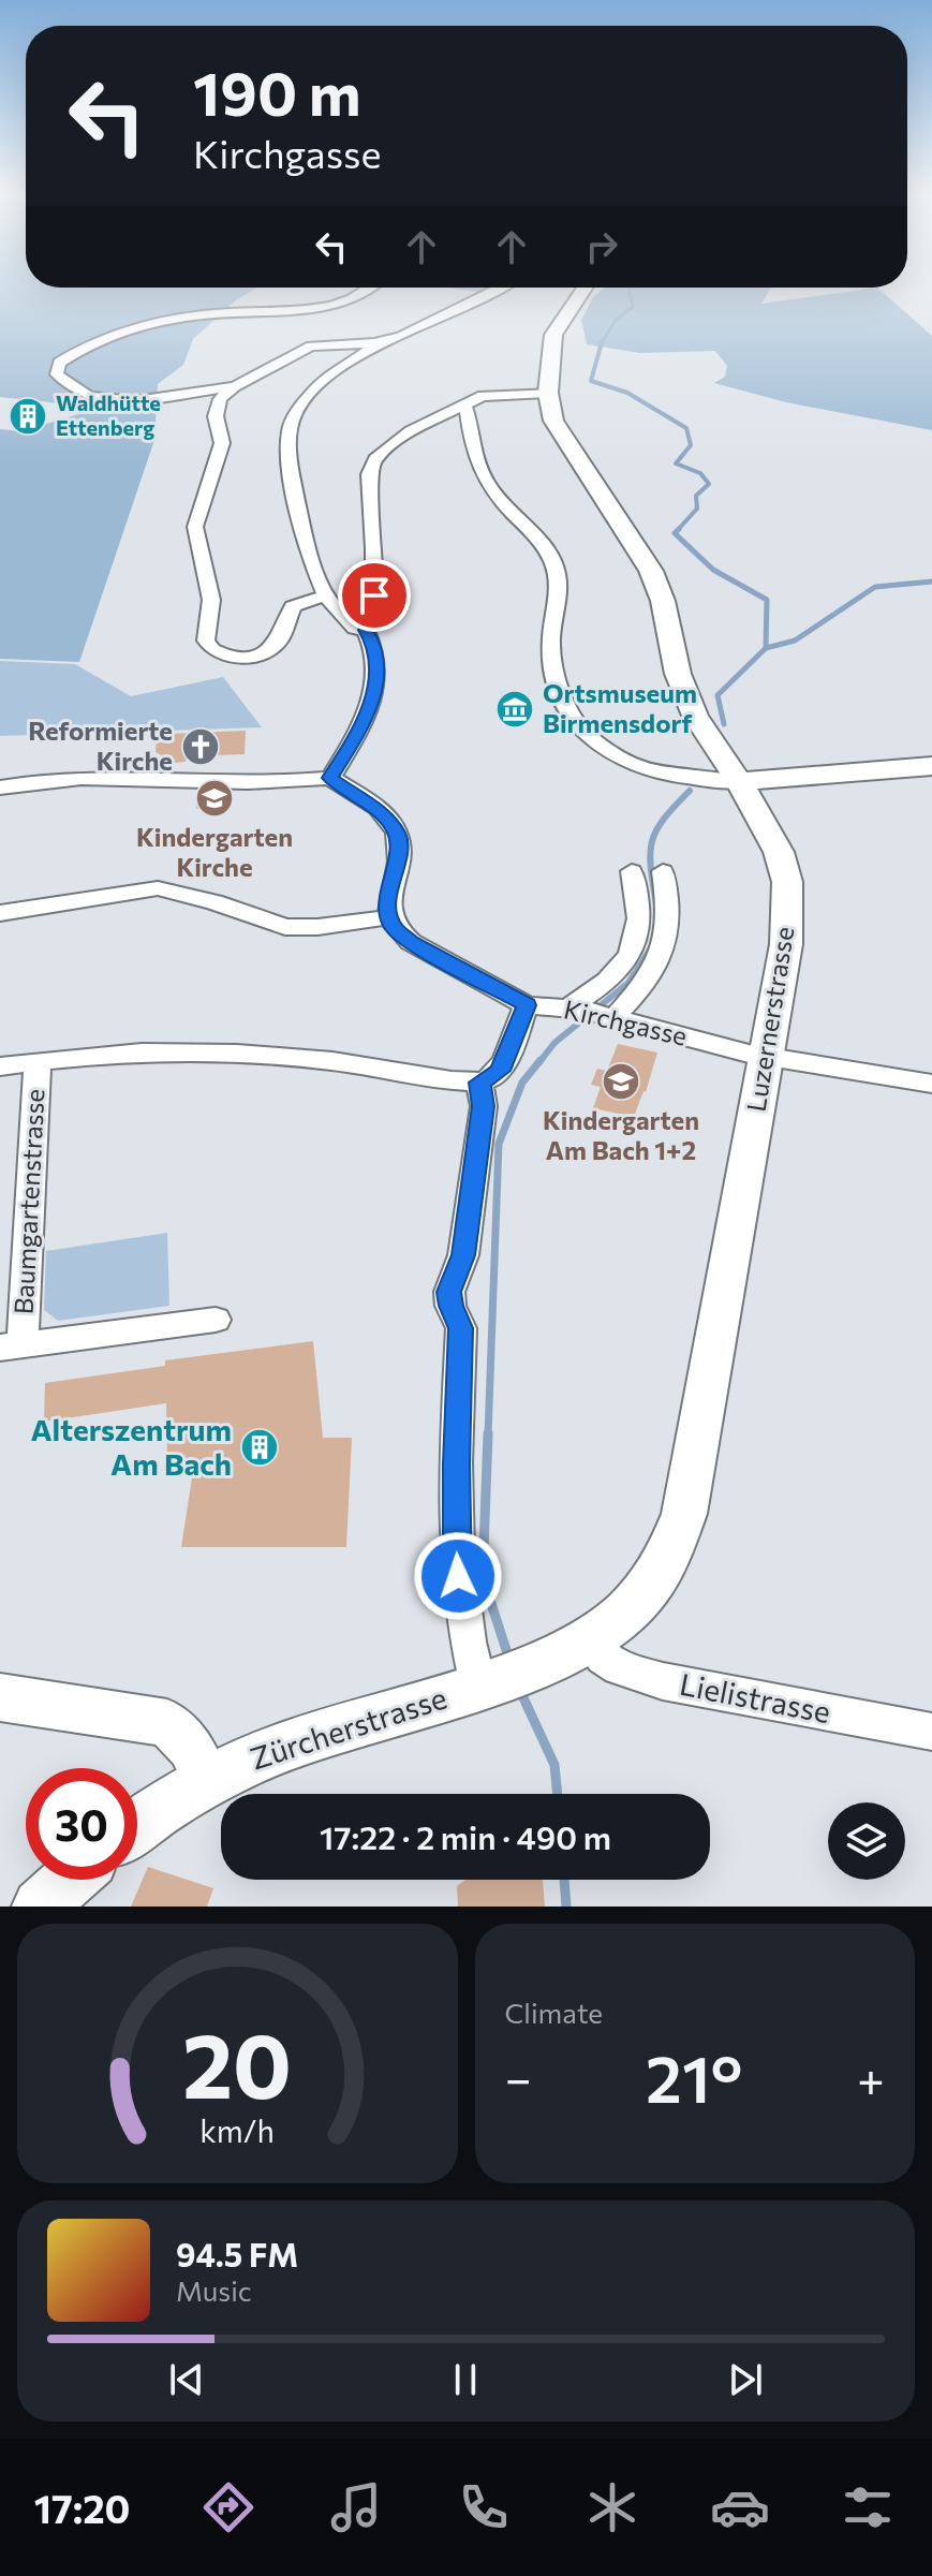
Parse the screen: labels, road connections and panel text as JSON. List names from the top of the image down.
{
  "streets": {
    "main road": ["Luzernerstrasse", "Zürcherstrasse"],
    "street": ["Kirchgasse", "Baumgartenstrasse", "Lielistrasse"]
  },
  "crossings": [
    ["Luzernerstrasse", "Kirchgasse"],
    ["Luzernerstrasse", "Lielistrasse"],
    ["Luzernerstrasse", "Zürcherstrasse"],
    ["Lielistrasse", "Zürcherstrasse"]
  ],
  "places": {
    "building": ["Waldhütte Ettenberg", "Alterszentrum Am Bach"],
    "museum": ["Ortsmuseum Birmensdorf"],
    "church": ["Reformierte Kirche"],
    "school or university": ["Kindergarten Kirche", "Kindergarten Am Bach 1+2"]
  },
  "page": {
    "turn": ["190 m", "Kirchgasse"],
    "limit": "30",
    "trip": "17:22 · 2 min · 490 m",
    "tile": "Climate",
    "heat": ["−", "21°", "+"],
    "song": ["94.5 FM", "Music"],
    "tabs": "17:20",
    "gauge": ["20", "km/h"]
  }
}
